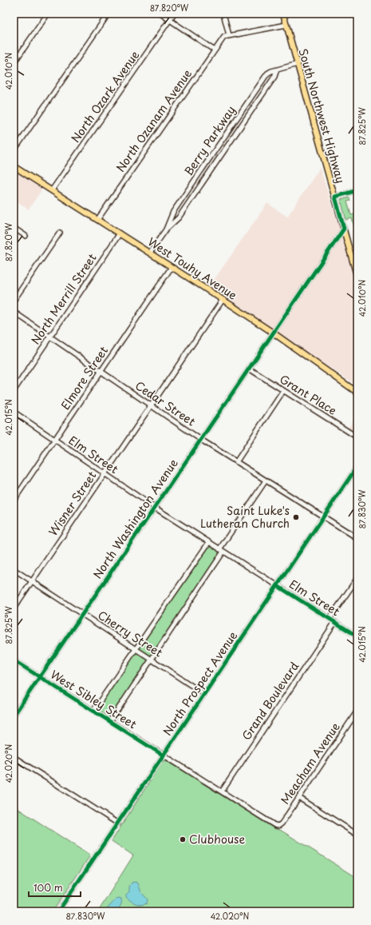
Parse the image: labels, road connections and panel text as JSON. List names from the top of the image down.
{
  "streets": {
    "main road": ["South Northwest Highway", "West Touhy Avenue"],
    "street": [
      "North Ozark Avenue",
      "North Ozanam Avenue",
      "Berry Parkway",
      "North Merrill Street",
      "Elmore Street",
      "Grant Place",
      "Cedar Street",
      "Elm Street",
      "Wisner Street",
      "North Washington Avenue",
      "Cherry Street",
      "North Prospect Avenue",
      "West Sibley Street",
      "Grand Boulevard",
      "Meacham Avenue"
    ]
  },
  "crossings": [
    ["North Ozark Avenue", "West Touhy Avenue"],
    ["South Northwest Highway", "Berry Parkway"],
    ["South Northwest Highway", "North Washington Avenue"],
    ["North Ozanam Avenue", "West Touhy Avenue"],
    ["Berry Parkway", "West Touhy Avenue"],
    ["West Touhy Avenue", "North Merrill Street"],
    ["West Touhy Avenue", "Elmore Street"],
    ["West Touhy Avenue", "Wisner Street"],
    ["West Touhy Avenue", "North Washington Avenue"],
    ["North Merrill Street", "Cedar Street"],
    ["Elmore Street", "Cedar Street"],
    ["Elmore Street", "Elm Street"],
    ["Grant Place", "North Washington Avenue"],
    ["Cedar Street", "Wisner Street"],
    ["Cedar Street", "North Washington Avenue"],
    ["Cedar Street", "North Prospect Avenue"],
    ["Elm Street", "Wisner Street"],
    ["Elm Street", "North Washington Avenue"],
    ["Elm Street", "North Prospect Avenue"],
    ["Elm Street", "Grand Boulevard"],
    ["Wisner Street", "Cherry Street"],
    ["North Washington Avenue", "Cherry Street"],
    ["North Washington Avenue", "West Sibley Street"],
    ["Cherry Street", "North Prospect Avenue"],
    ["North Prospect Avenue", "West Sibley Street"],
    ["West Sibley Street", "Grand Boulevard"],
    ["West Sibley Street", "Meacham Avenue"]
  ],
  "places": ["Saint Luke's Lutheran Church", "Clubhouse"],
  "scale_bar": "100 m",
  "coordinates": [
    "87.820°W",
    "42.010°N",
    "87.825°W",
    "42.015°N",
    "87.830°W",
    "42.020°N"
  ]
}
